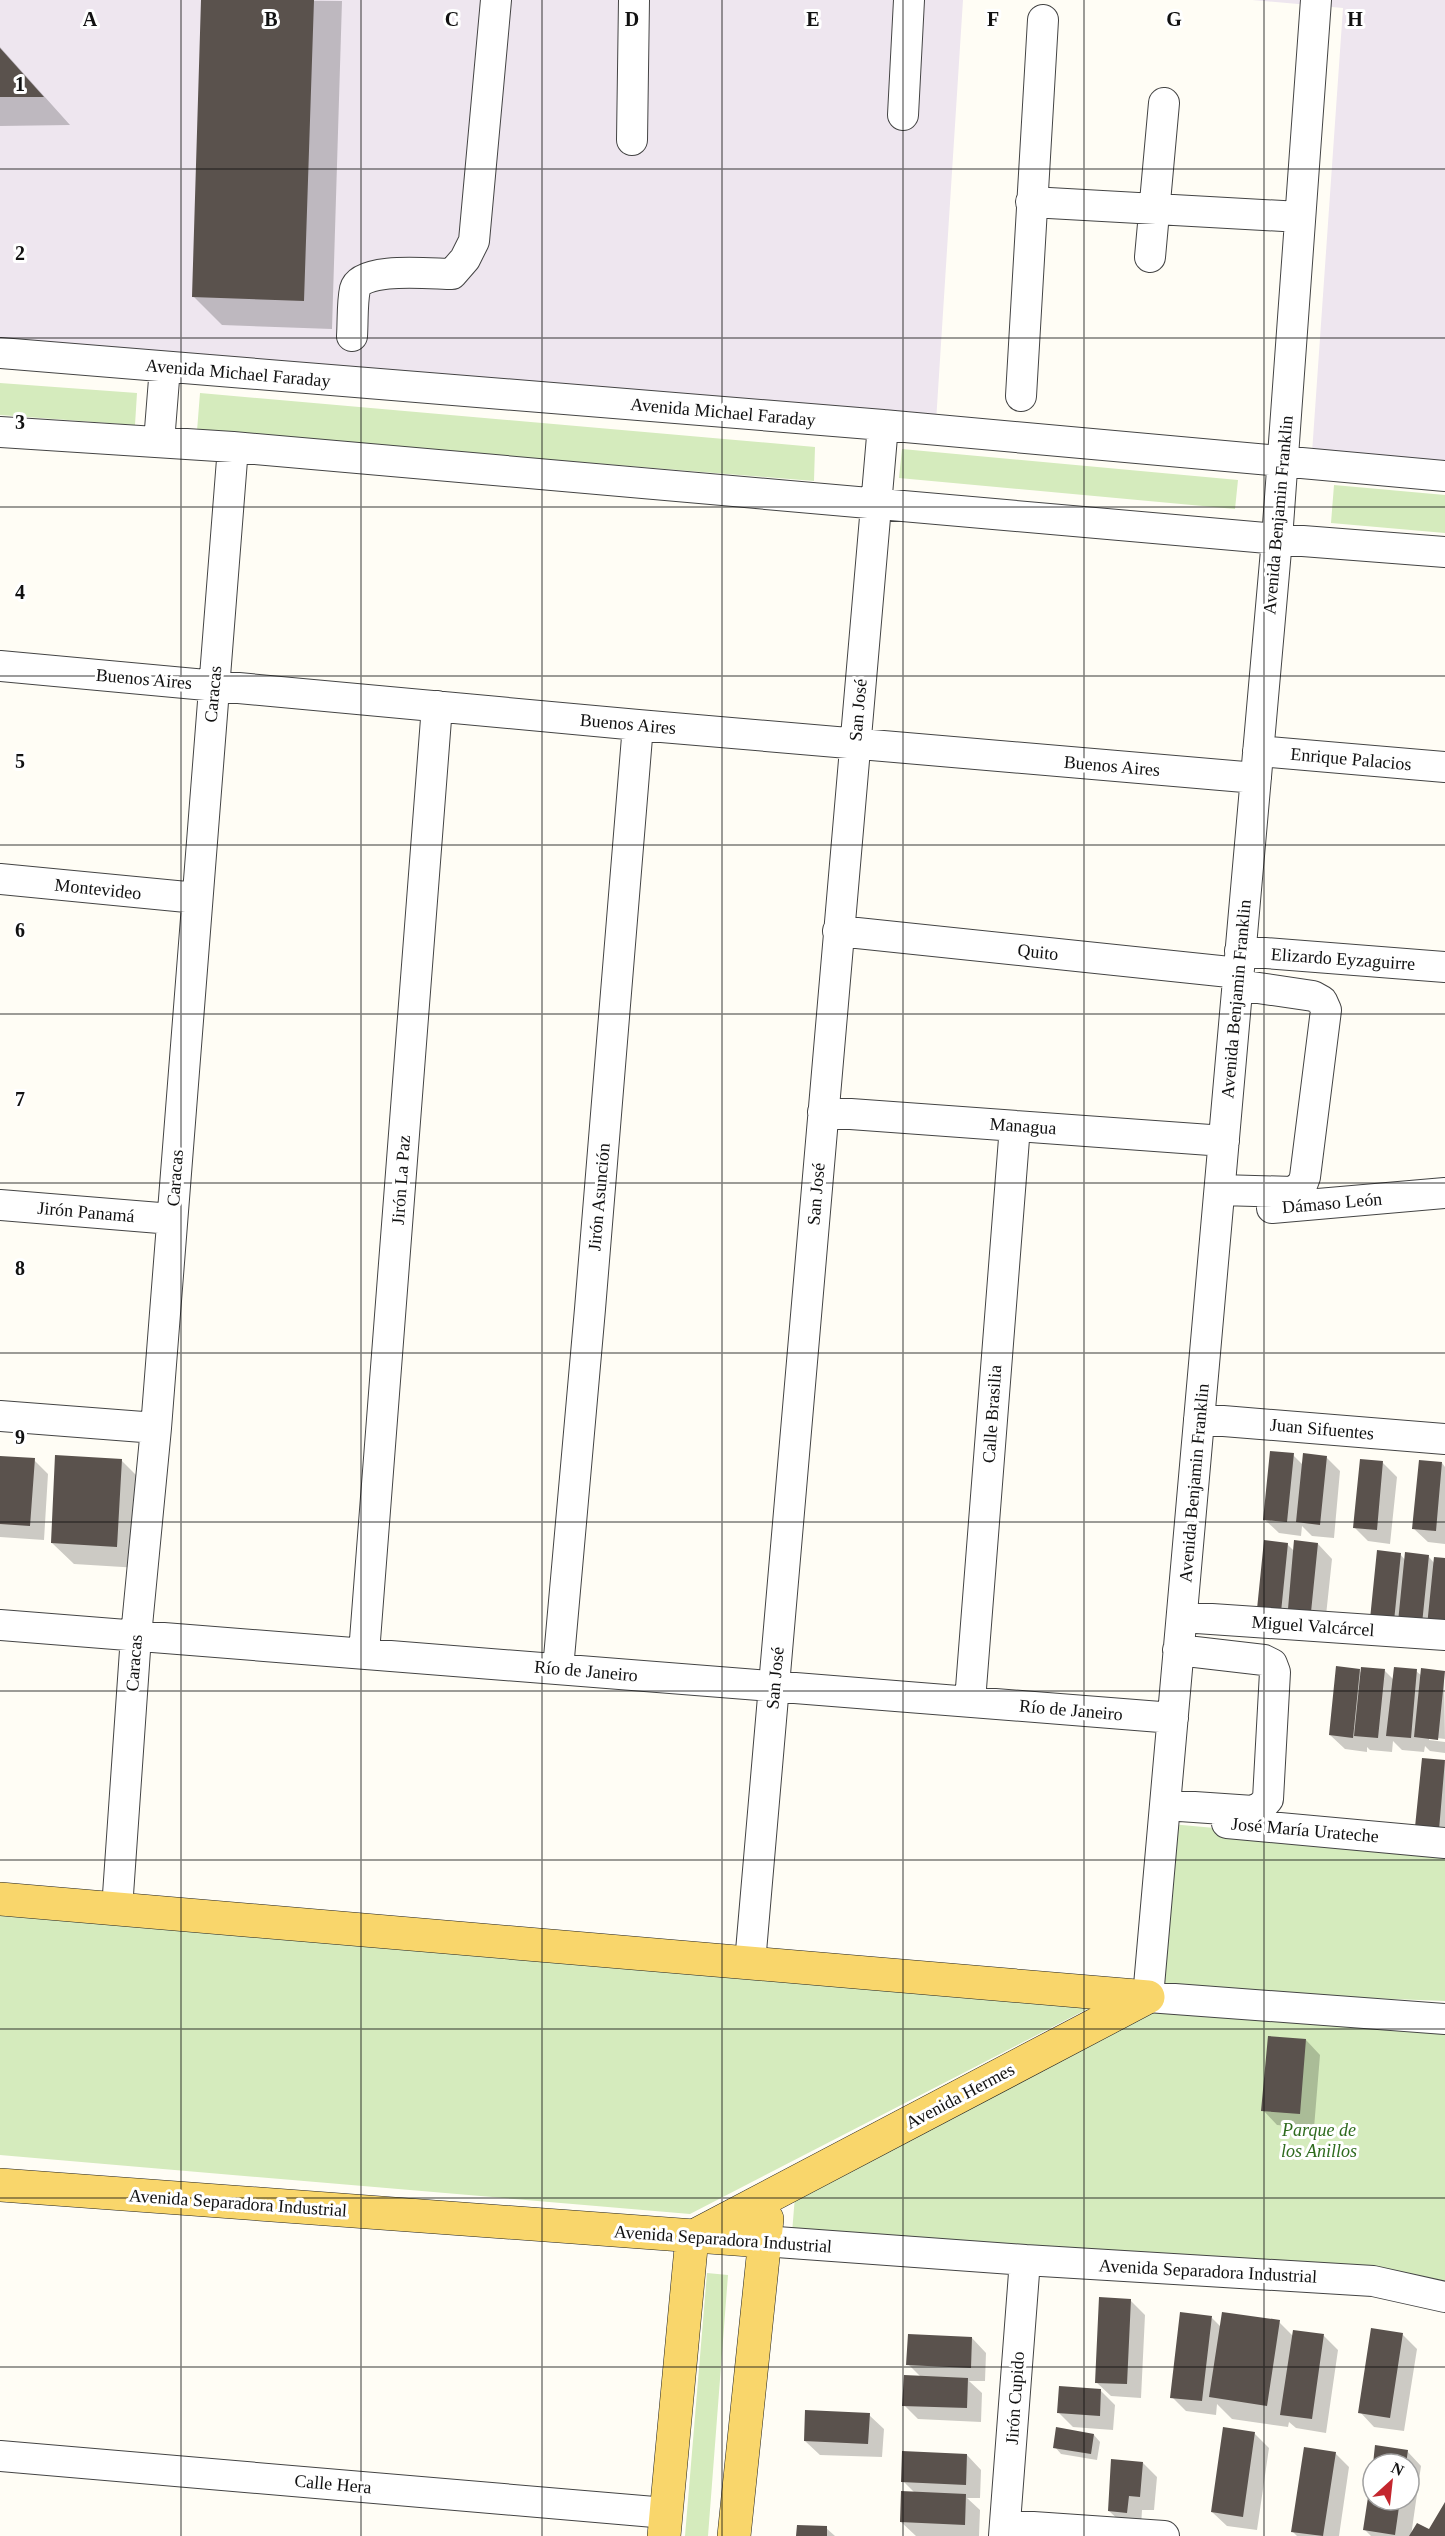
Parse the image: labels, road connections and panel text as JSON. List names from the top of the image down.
{
  "streets": {
    "main road": ["Avenida Hermes", "Avenida Separadora Industrial"],
    "street": [
      "Avenida Michael Faraday",
      "Avenida Benjamin Franklin",
      "Buenos Aires",
      "Caracas",
      "San José",
      "Enrique Palacios",
      "Montevideo",
      "Quito",
      "Elizardo Eyzaguirre",
      "Managua",
      "Jirón La Paz",
      "Jirón Asunción",
      "Dámaso León",
      "Jirón Panamá",
      "Calle Brasilia",
      "Juan Sifuentes",
      "Miguel Valcárcel",
      "Río de Janeiro",
      "José María Urateche",
      "Jirón Cupido",
      "Calle Hera"
    ]
  },
  "crossings": [
    ["Avenida Michael Faraday", "Avenida Benjamin Franklin"],
    ["Avenida Michael Faraday", "San José"],
    ["Avenida Benjamin Franklin", "Buenos Aires"],
    ["Avenida Benjamin Franklin", "Enrique Palacios"],
    ["Avenida Benjamin Franklin", "Quito"],
    ["Avenida Benjamin Franklin", "Elizardo Eyzaguirre"],
    ["Avenida Benjamin Franklin", "Managua"],
    ["Avenida Benjamin Franklin", "Dámaso León"],
    ["Avenida Benjamin Franklin", "Juan Sifuentes"],
    ["Avenida Benjamin Franklin", "Miguel Valcárcel"],
    ["Avenida Benjamin Franklin", "Río de Janeiro"],
    ["Avenida Benjamin Franklin", "José María Urateche"],
    ["Avenida Benjamin Franklin", "Avenida Hermes"],
    ["Buenos Aires", "Caracas"],
    ["Buenos Aires", "San José"],
    ["Buenos Aires", "Enrique Palacios"],
    ["Buenos Aires", "Jirón La Paz"],
    ["Buenos Aires", "Jirón Asunción"],
    ["Caracas", "Montevideo"],
    ["Caracas", "Jirón Panamá"],
    ["Caracas", "Río de Janeiro"],
    ["San José", "Quito"],
    ["San José", "Managua"],
    ["San José", "Río de Janeiro"],
    ["Quito", "Elizardo Eyzaguirre"],
    ["Managua", "Calle Brasilia"],
    ["Jirón La Paz", "Río de Janeiro"],
    ["Jirón Asunción", "Río de Janeiro"],
    ["Calle Brasilia", "Río de Janeiro"],
    ["Avenida Hermes", "Avenida Separadora Industrial"],
    ["Avenida Separadora Industrial", "Jirón Cupido"]
  ],
  "parks": ["Parque de los Anillos"],
  "north": "top right",
  "grid": {
    "columns": [
      "A",
      "B",
      "C",
      "D",
      "E",
      "F",
      "G",
      "H"
    ],
    "rows": [
      "1",
      "2",
      "3",
      "4",
      "5",
      "6",
      "7",
      "8",
      "9"
    ]
  }
}
